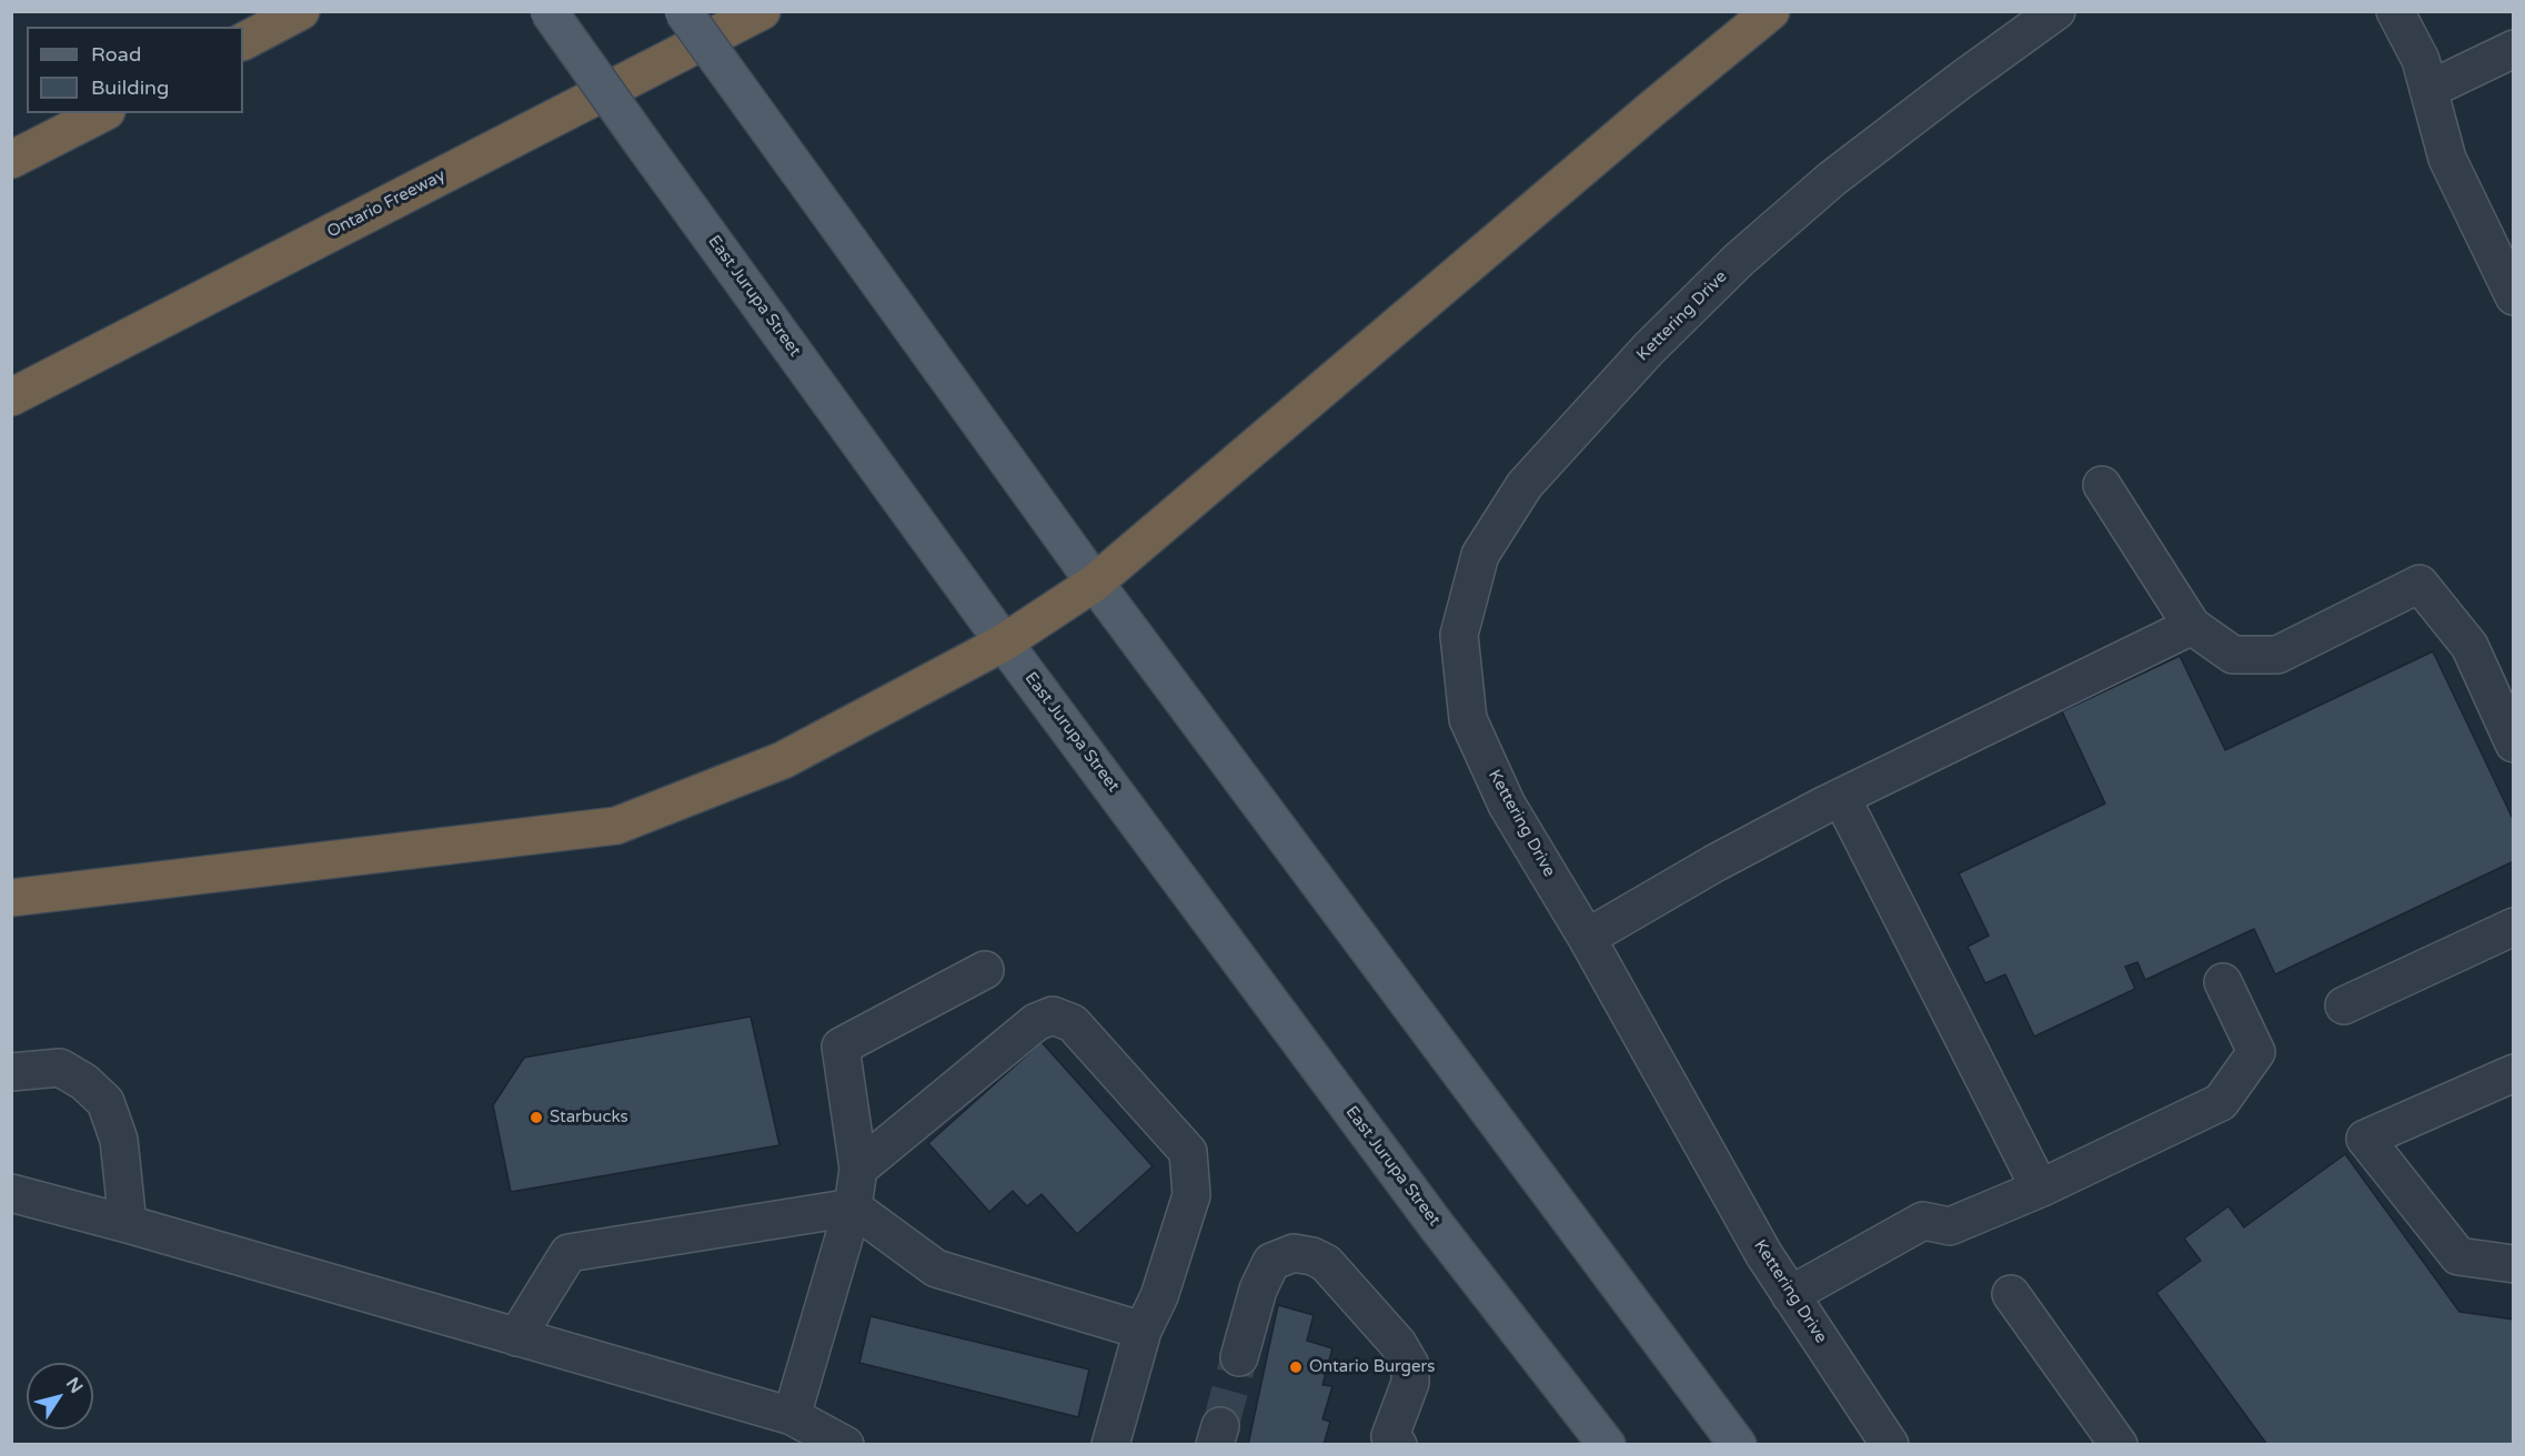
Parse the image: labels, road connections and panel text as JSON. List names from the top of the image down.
{
  "streets": {
    "highway": ["Ontario Freeway"],
    "main road": ["East Jurupa Street"],
    "street": ["Kettering Drive"]
  },
  "places": ["Starbucks", "Ontario Burgers"],
  "legend": ["Road", "Building"],
  "north": "top right"
}
